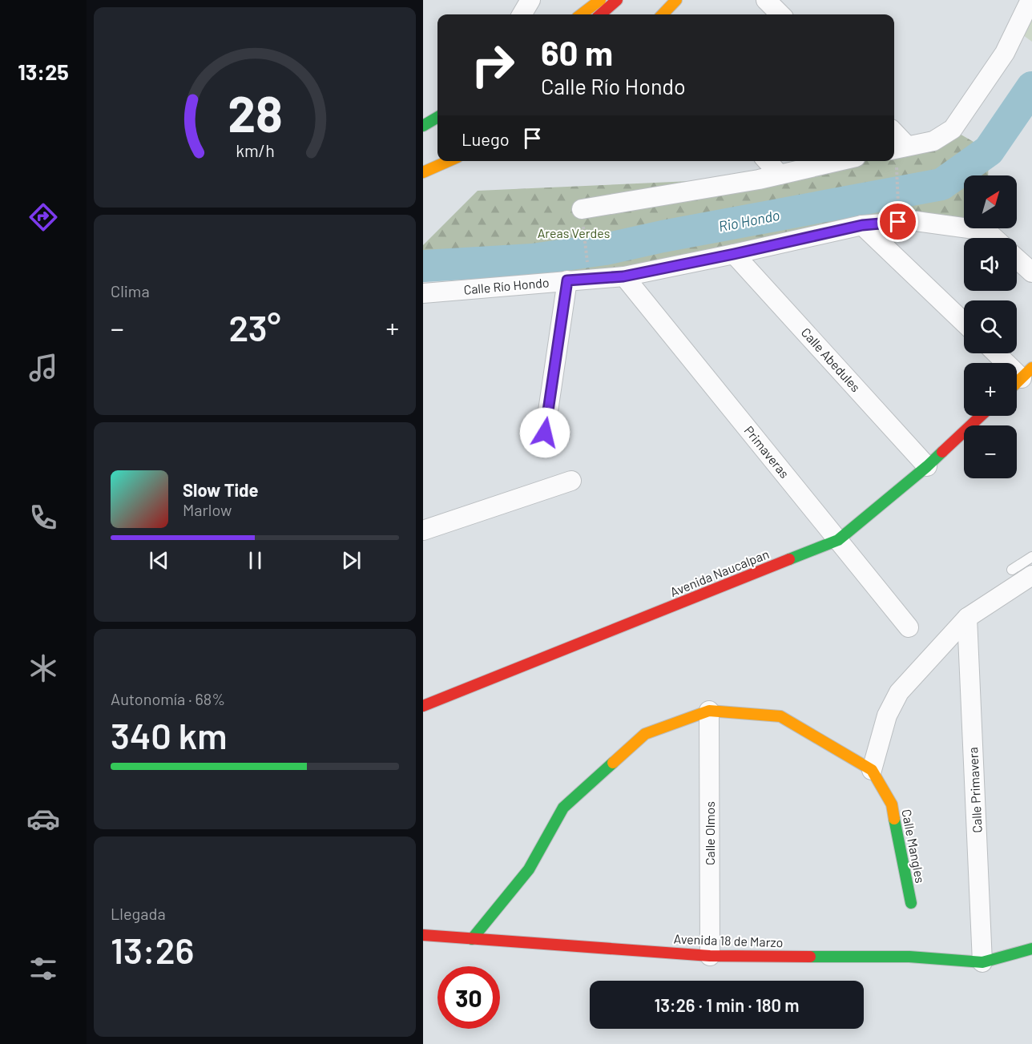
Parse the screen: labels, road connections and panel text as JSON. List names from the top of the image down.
{
  "streets": {
    "street": [
      "Calle Río Hondo",
      "Calle Abedules",
      "Primaveras",
      "Avenida Naucalpan",
      "Calle Primavera",
      "Calle Olmos",
      "Calle Mangles",
      "Avenida 18 de Marzo"
    ]
  },
  "crossings": [
    ["Calle Río Hondo", "Calle Abedules"],
    ["Calle Río Hondo", "Primaveras"],
    ["Calle Abedules", "Avenida Naucalpan"],
    ["Primaveras", "Avenida Naucalpan"],
    ["Calle Primavera", "Avenida 18 de Marzo"],
    ["Calle Olmos", "Avenida 18 de Marzo"]
  ],
  "water": ["Rio Hondo"],
  "parks": ["Areas Verdes"],
  "north": "top right",
  "page": {
    "tabs": "13:25",
    "turn": ["60 m", "Calle Río Hondo"],
    "then": "Luego",
    "map_buttons": ["+", "−"],
    "tile": [
      "Clima",
      ["Autonomía · 68%", "340 km"],
      ["Llegada", "13:26"]
    ],
    "heat": ["−", "23°", "+"],
    "song": ["Slow Tide", "Marlow"],
    "limit": "30",
    "trip": "13:26 · 1 min · 180 m",
    "gauge": ["28", "km/h"]
  }
}
